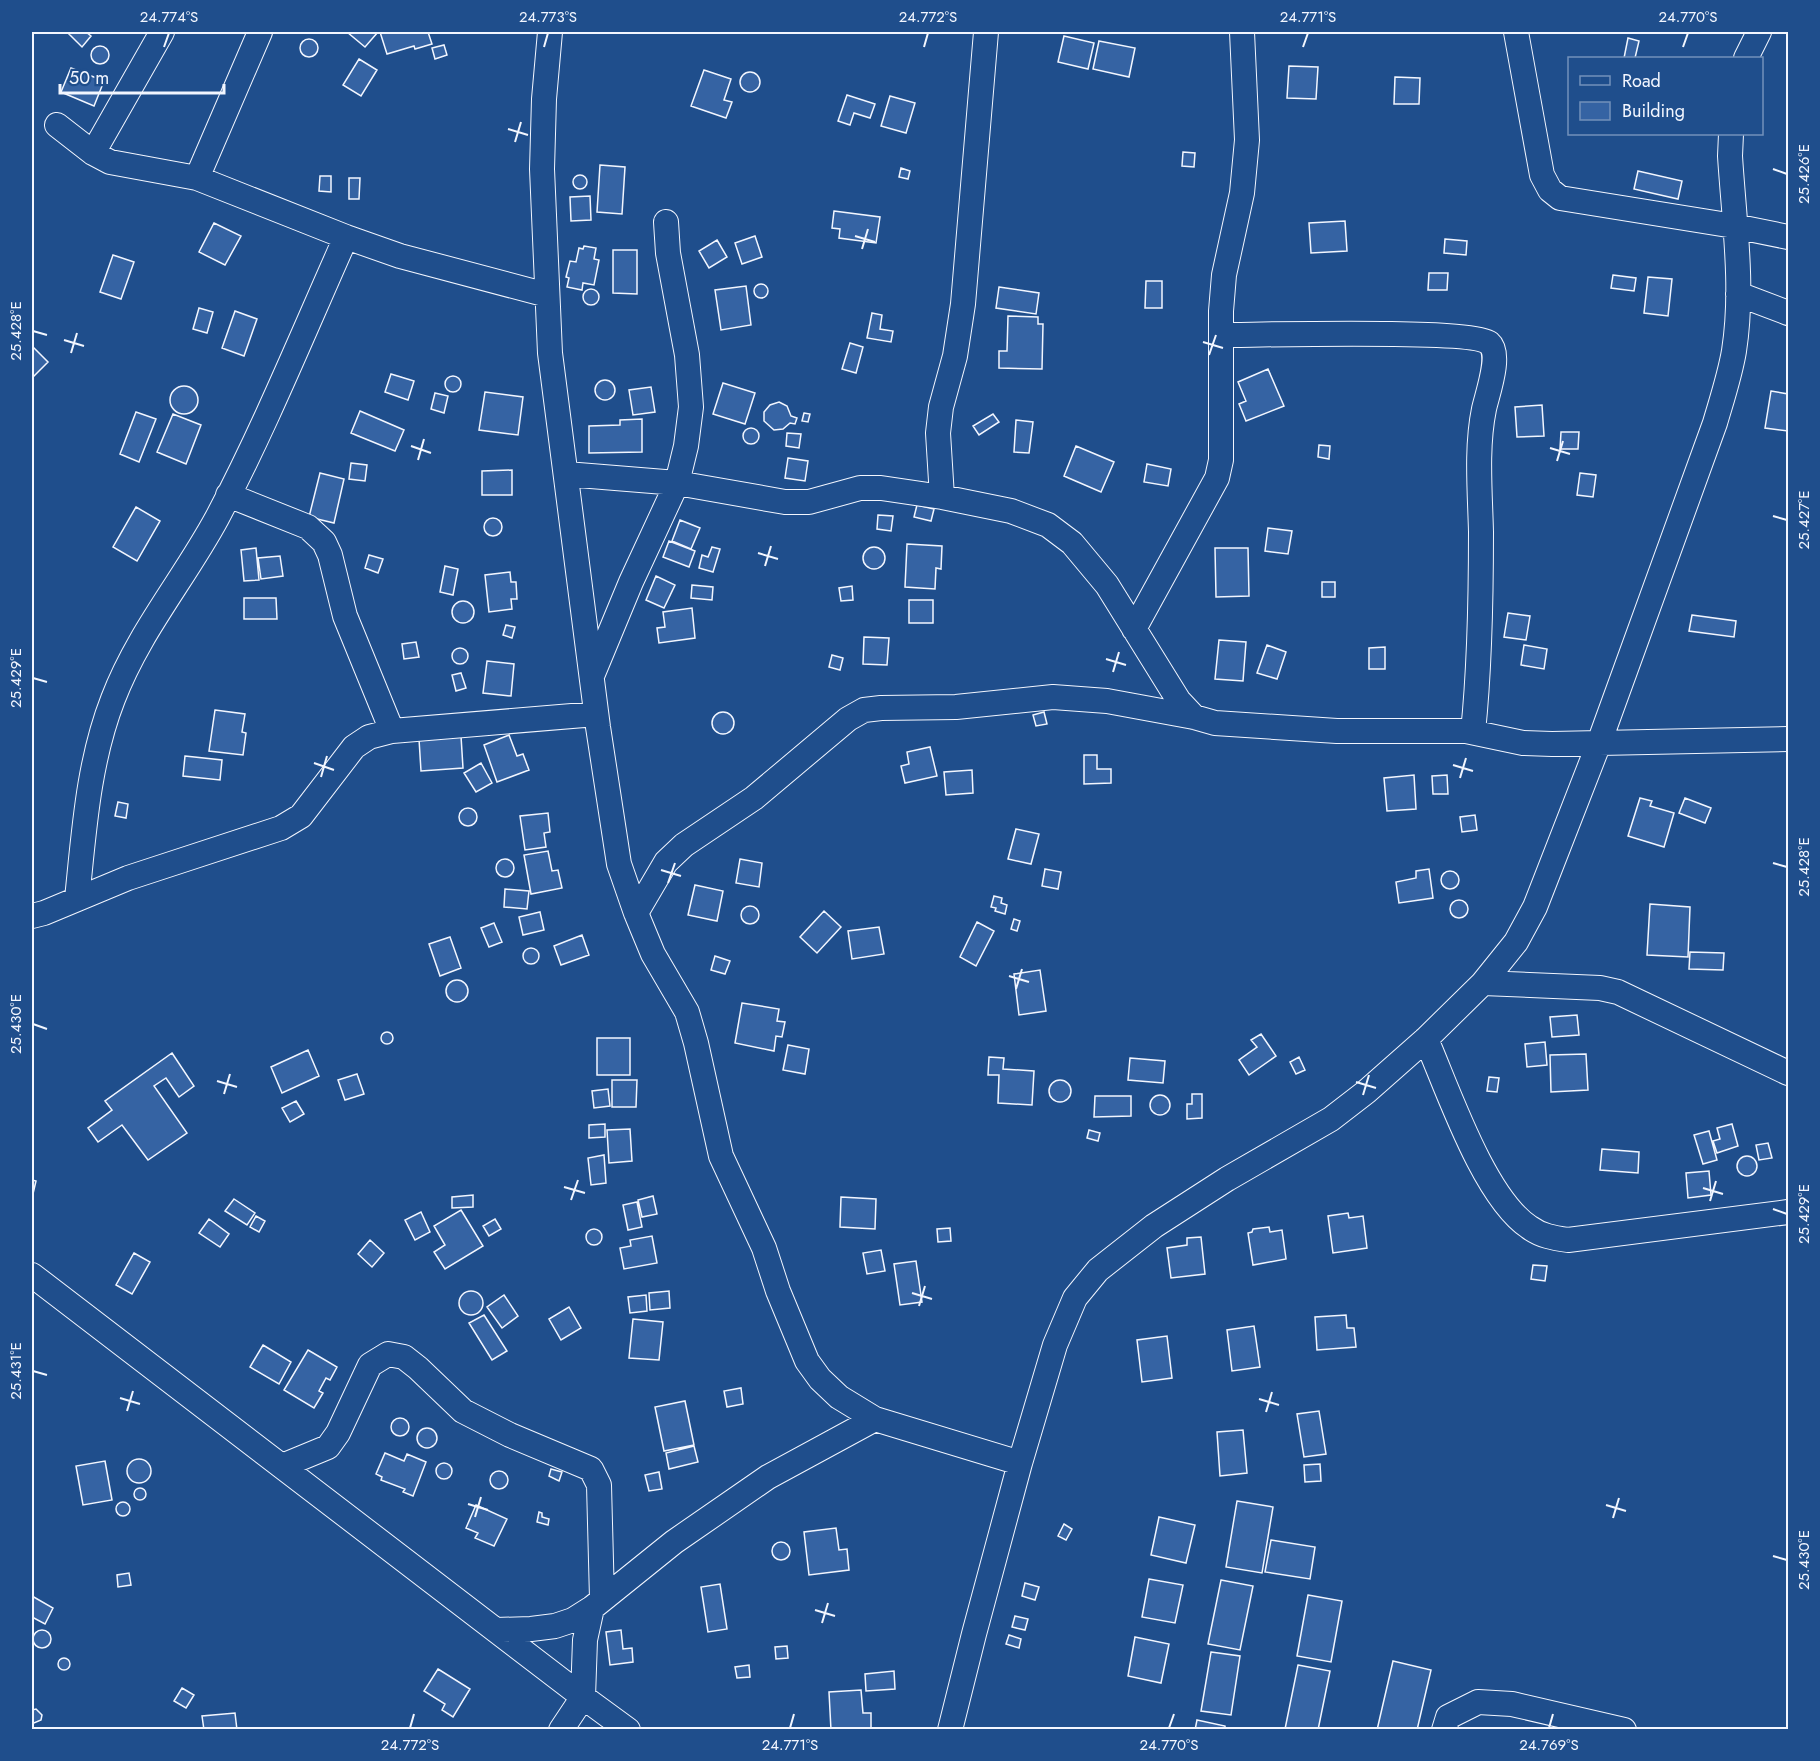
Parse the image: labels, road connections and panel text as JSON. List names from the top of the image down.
{
  "legend": ["Road", "Building"],
  "scale_bar": "50 m",
  "coordinates": [
    "24.774°S",
    "24.773°S",
    "24.772°S",
    "24.771°S",
    "24.770°S",
    "25.426°E",
    "25.428°E",
    "25.427°E",
    "25.429°E",
    "25.430°E",
    "25.431°E",
    "24.769°S"
  ]
}
